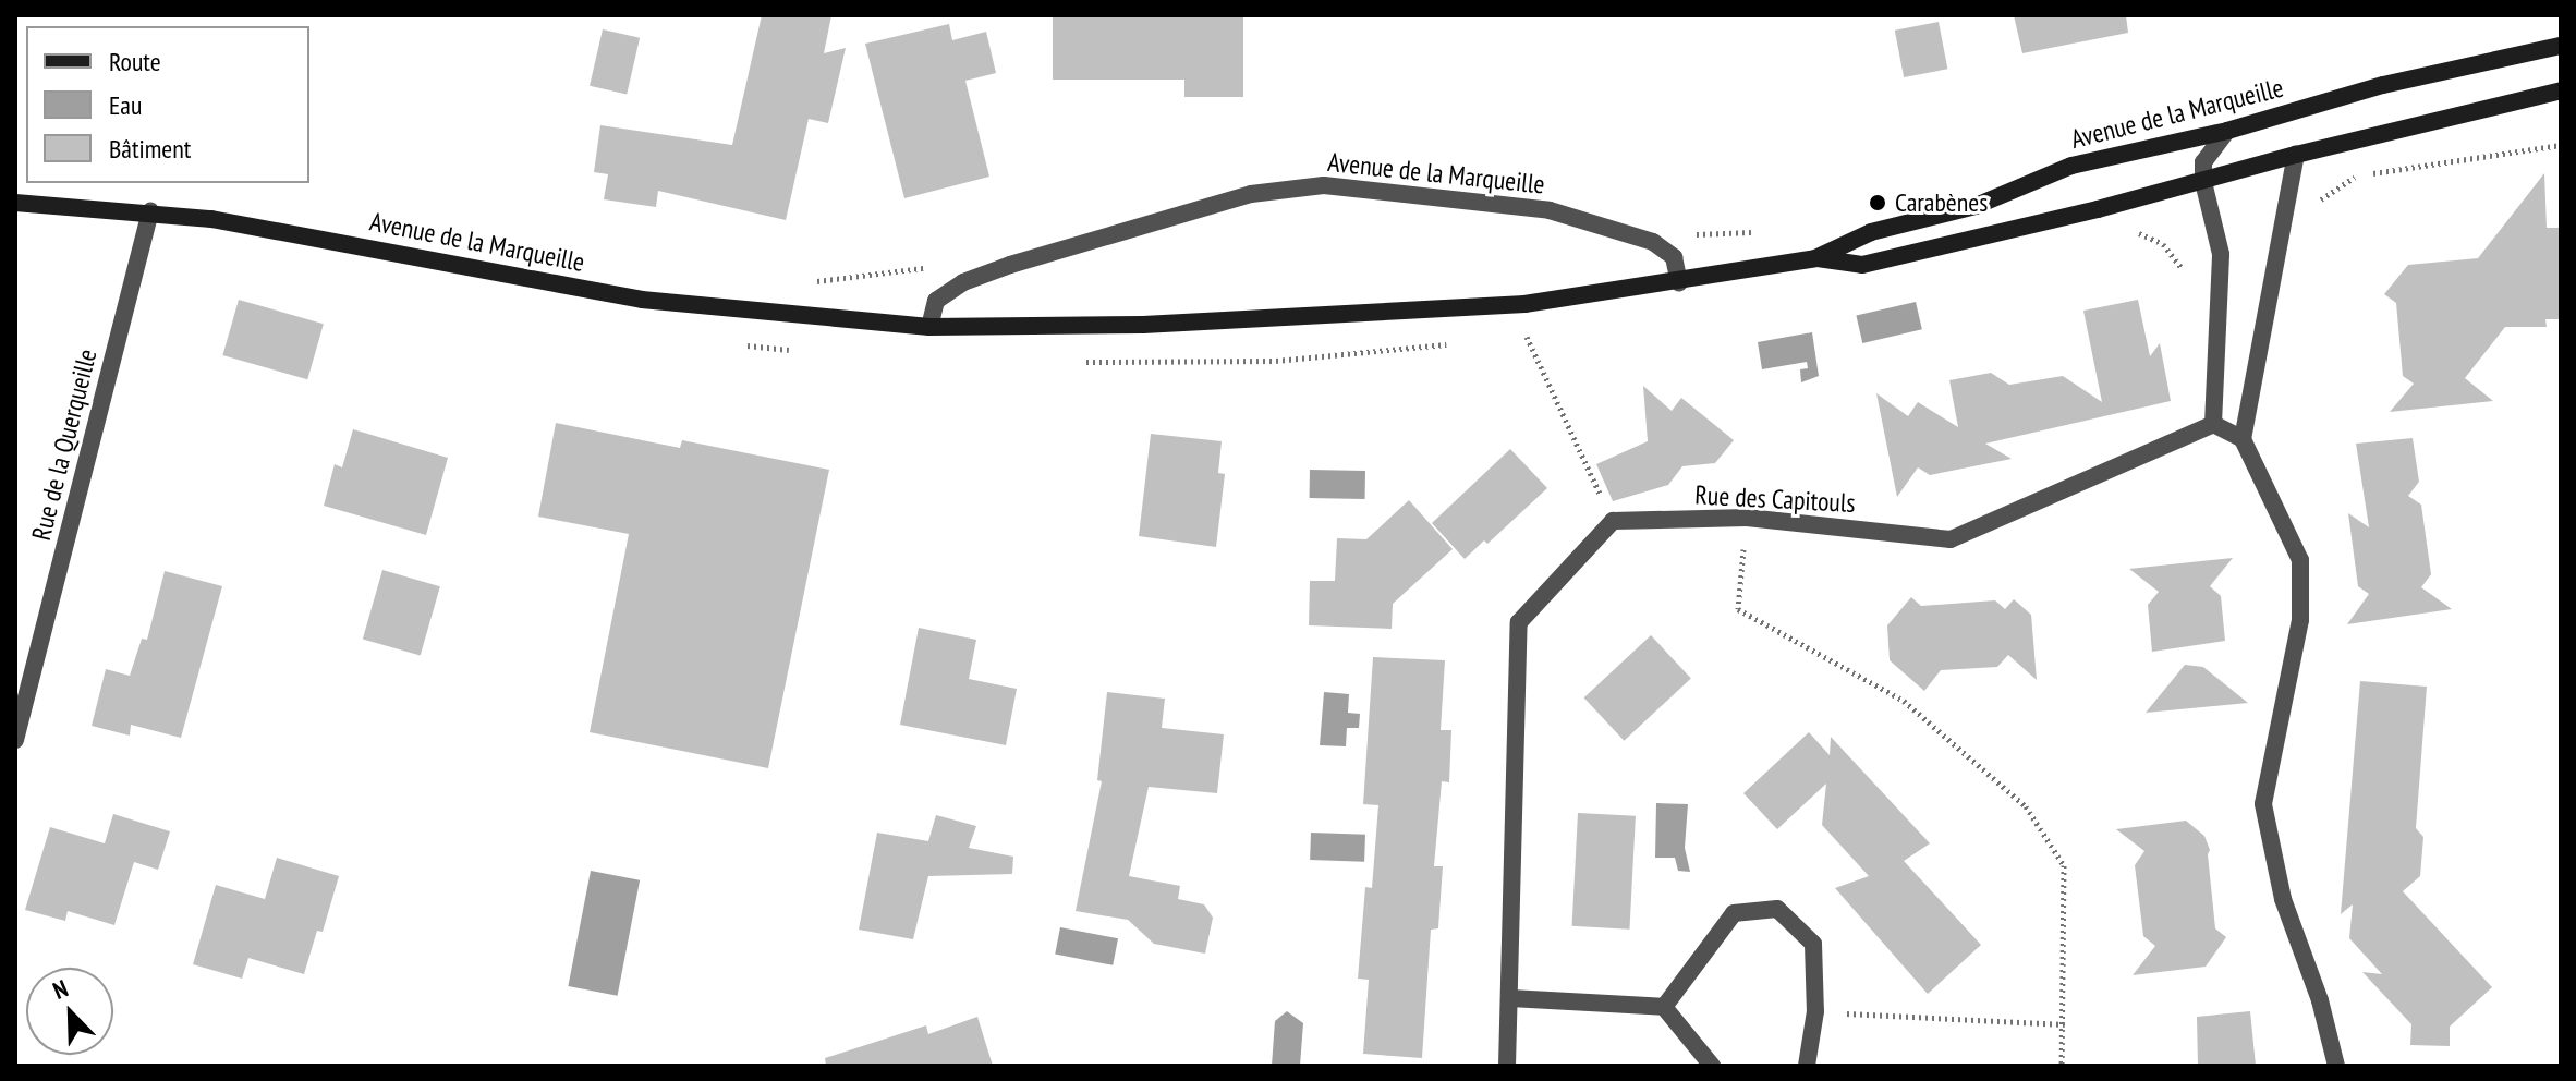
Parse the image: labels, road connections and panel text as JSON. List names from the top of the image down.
{
  "streets": {
    "street": ["Avenue de la Marqueille", "Rue de la Querqueille", "Rue des Capitouls"]
  },
  "crossings": [
    ["Avenue de la Marqueille", "Rue de la Querqueille"]
  ],
  "places": ["Carabènes"],
  "legend": ["Route", "Eau", "Bâtiment"],
  "north": "top left"
}
